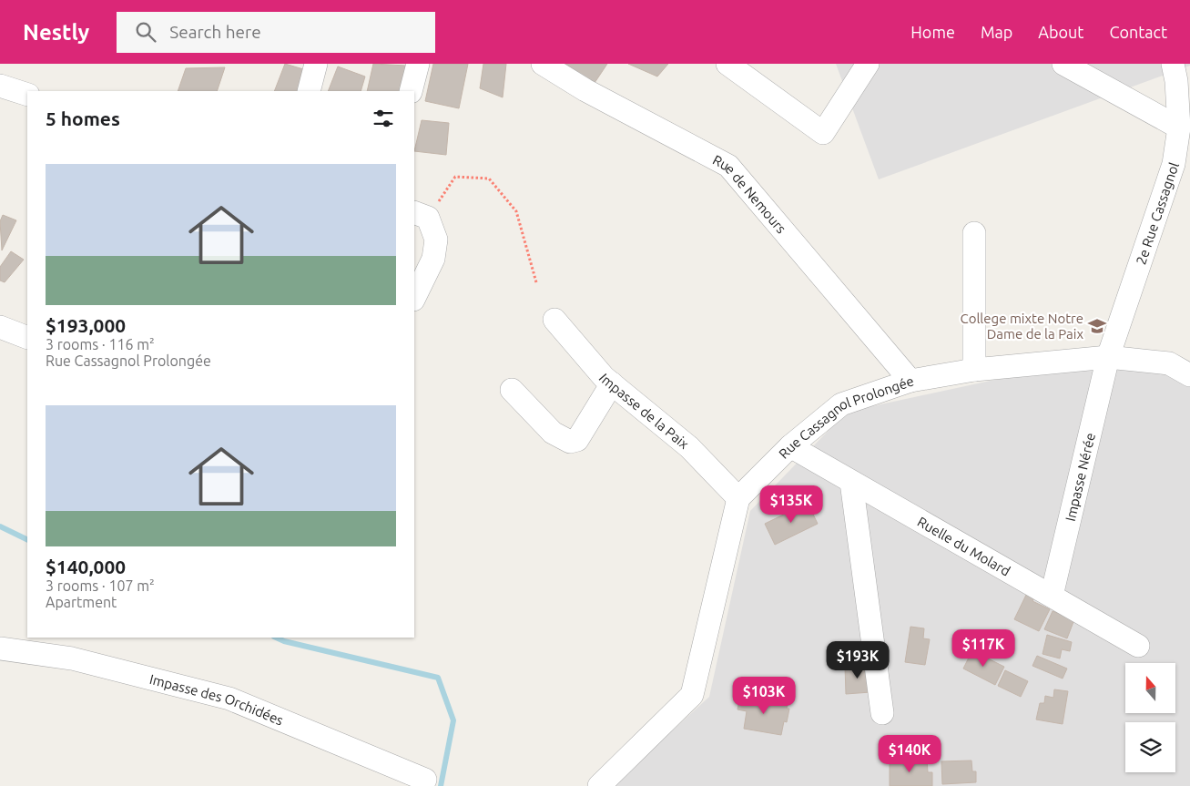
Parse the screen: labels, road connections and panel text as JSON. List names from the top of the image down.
{
  "streets": {
    "street": [
      "Rue de Nemours",
      "2e Rue Cassagnol",
      "Impasse de la Paix",
      "Rue Cassagnol Prolongée",
      "Impasse Nérée",
      "Ruelle du Molard",
      "Impasse des Orchidées"
    ]
  },
  "crossings": [
    ["Rue de Nemours", "Rue Cassagnol Prolongée"],
    ["2e Rue Cassagnol", "Rue Cassagnol Prolongée"],
    ["2e Rue Cassagnol", "Impasse Nérée"],
    ["Impasse de la Paix", "Rue Cassagnol Prolongée"],
    ["Rue Cassagnol Prolongée", "Impasse Nérée"],
    ["Rue Cassagnol Prolongée", "Ruelle du Molard"],
    ["Impasse Nérée", "Ruelle du Molard"]
  ],
  "places": {
    "school or university": ["College mixte Notre Dame de la Paix"]
  },
  "north": "top",
  "page": {
    "header": "Nestly",
    "search": "Search here",
    "nav": [
      "Home",
      "Map",
      "About",
      "Contact"
    ],
    "heading": "5 homes",
    "list": [
      {
        "name": "$193,000",
        "note": "3 rooms · 116 m² · Rue Cassagnol Prolongée"
      },
      {
        "name": "$140,000",
        "note": "3 rooms · 107 m² · Apartment"
      }
    ],
    "price": [
      "$135K",
      "$117K",
      "$193K",
      "$103K",
      "$140K"
    ]
  }
}
